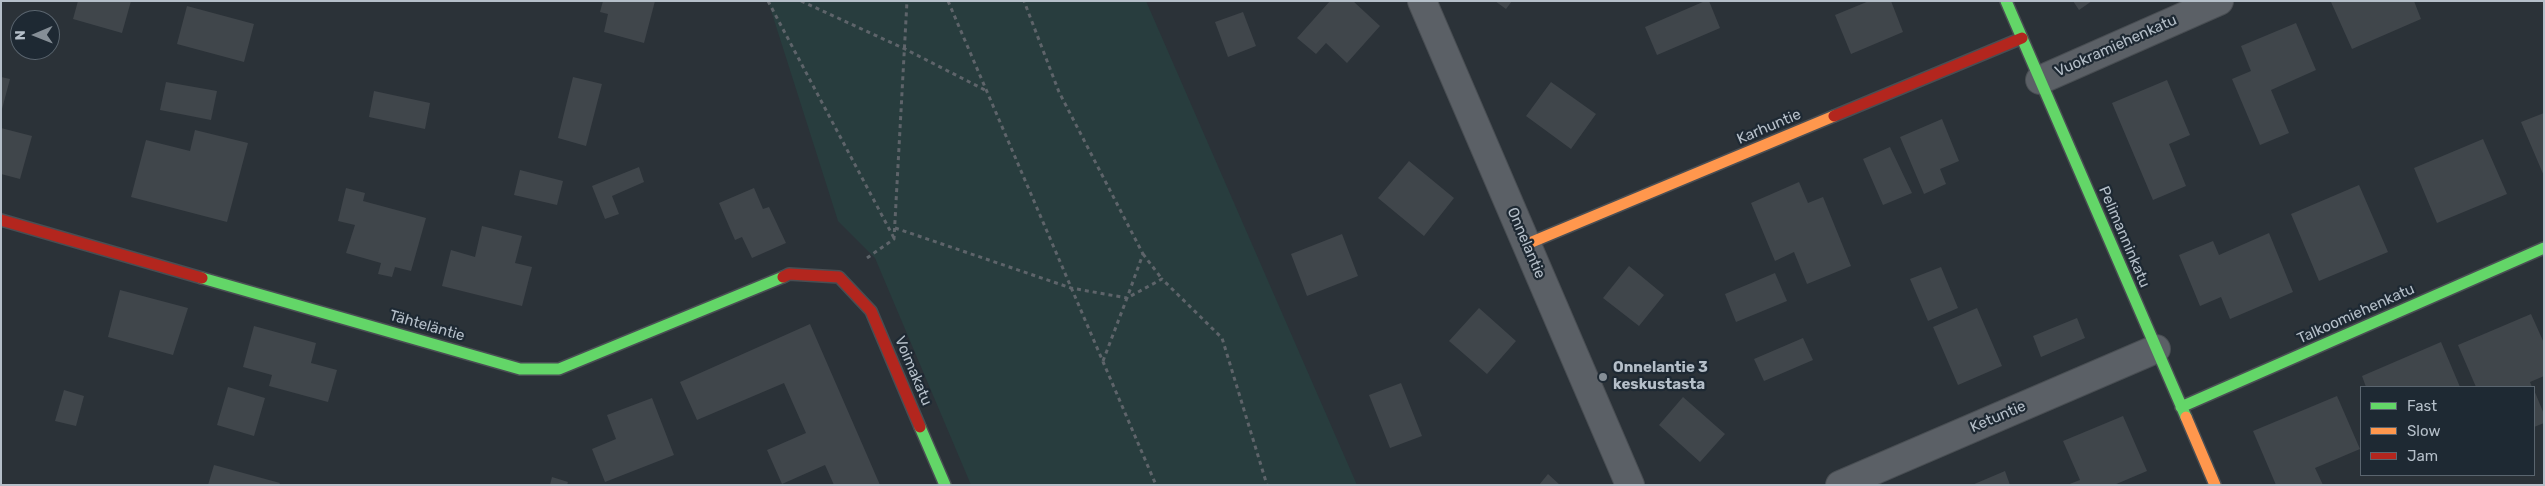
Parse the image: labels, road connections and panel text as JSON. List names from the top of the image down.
{
  "streets": {
    "street": [
      "Vuokramiehenkatu",
      "Karhuntie",
      "Pelimanninkatu",
      "Onnelantie",
      "Talkoomiehenkatu",
      "Tähteläntie",
      "Voimakatu",
      "Ketuntie"
    ]
  },
  "crossings": [
    ["Vuokramiehenkatu", "Pelimanninkatu"],
    ["Karhuntie", "Pelimanninkatu"],
    ["Karhuntie", "Onnelantie"],
    ["Pelimanninkatu", "Talkoomiehenkatu"],
    ["Pelimanninkatu", "Ketuntie"],
    ["Tähteläntie", "Voimakatu"]
  ],
  "places": ["Onnelantie 3 keskustasta"],
  "legend": ["Fast", "Slow", "Jam"],
  "north": "left"
}
